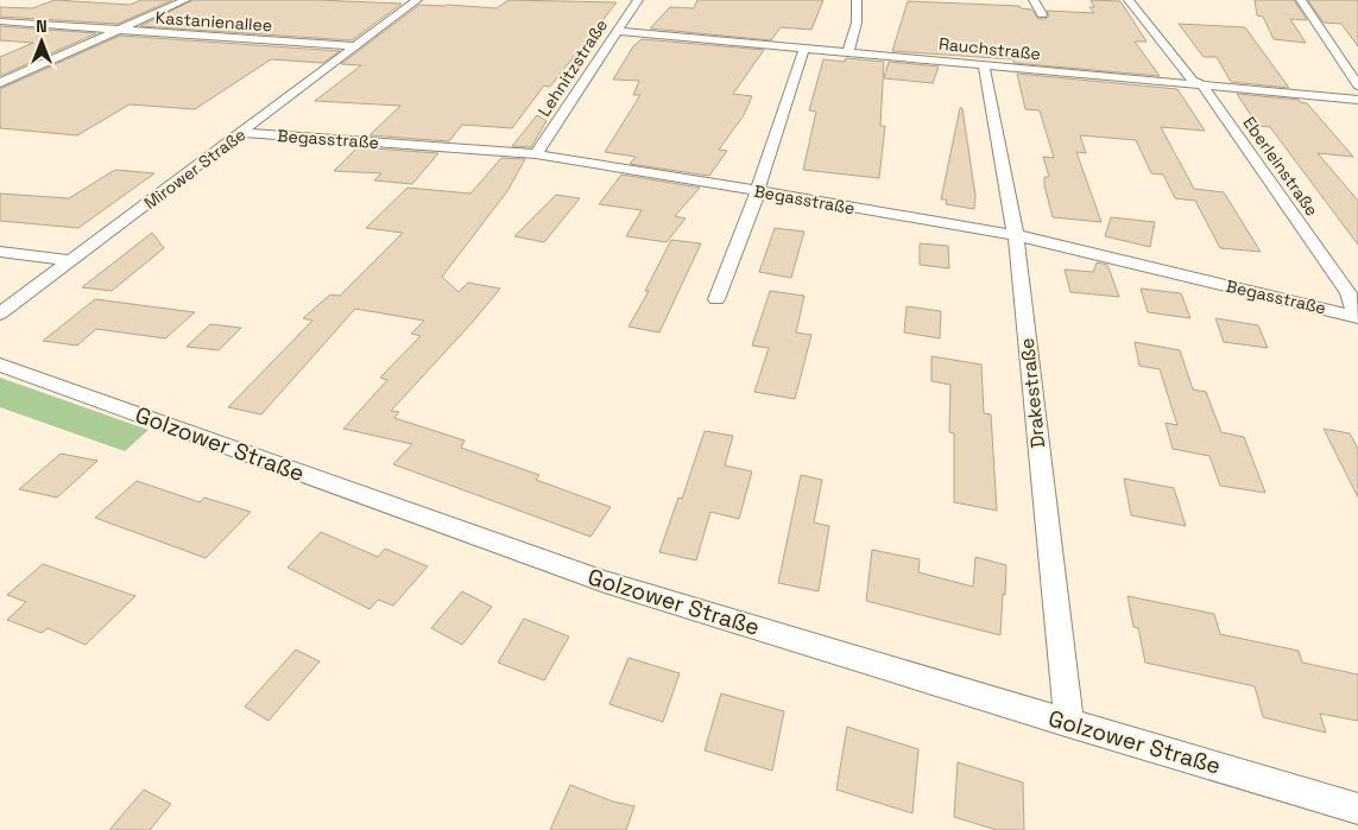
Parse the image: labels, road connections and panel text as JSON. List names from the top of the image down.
{
  "streets": {
    "street": [
      "Kastanienallee",
      "Rauchstraße",
      "Lehnitzstraße",
      "Begasstraße",
      "Eberleinstraße",
      "Mirower Straße",
      "Drakestraße",
      "Golzower Straße"
    ]
  },
  "crossings": [
    ["Kastanienallee", "Mirower Straße"],
    ["Rauchstraße", "Lehnitzstraße"],
    ["Rauchstraße", "Eberleinstraße"],
    ["Rauchstraße", "Drakestraße"],
    ["Lehnitzstraße", "Begasstraße"],
    ["Begasstraße", "Eberleinstraße"],
    ["Begasstraße", "Mirower Straße"],
    ["Begasstraße", "Drakestraße"],
    ["Drakestraße", "Golzower Straße"]
  ],
  "north": "top"
}
